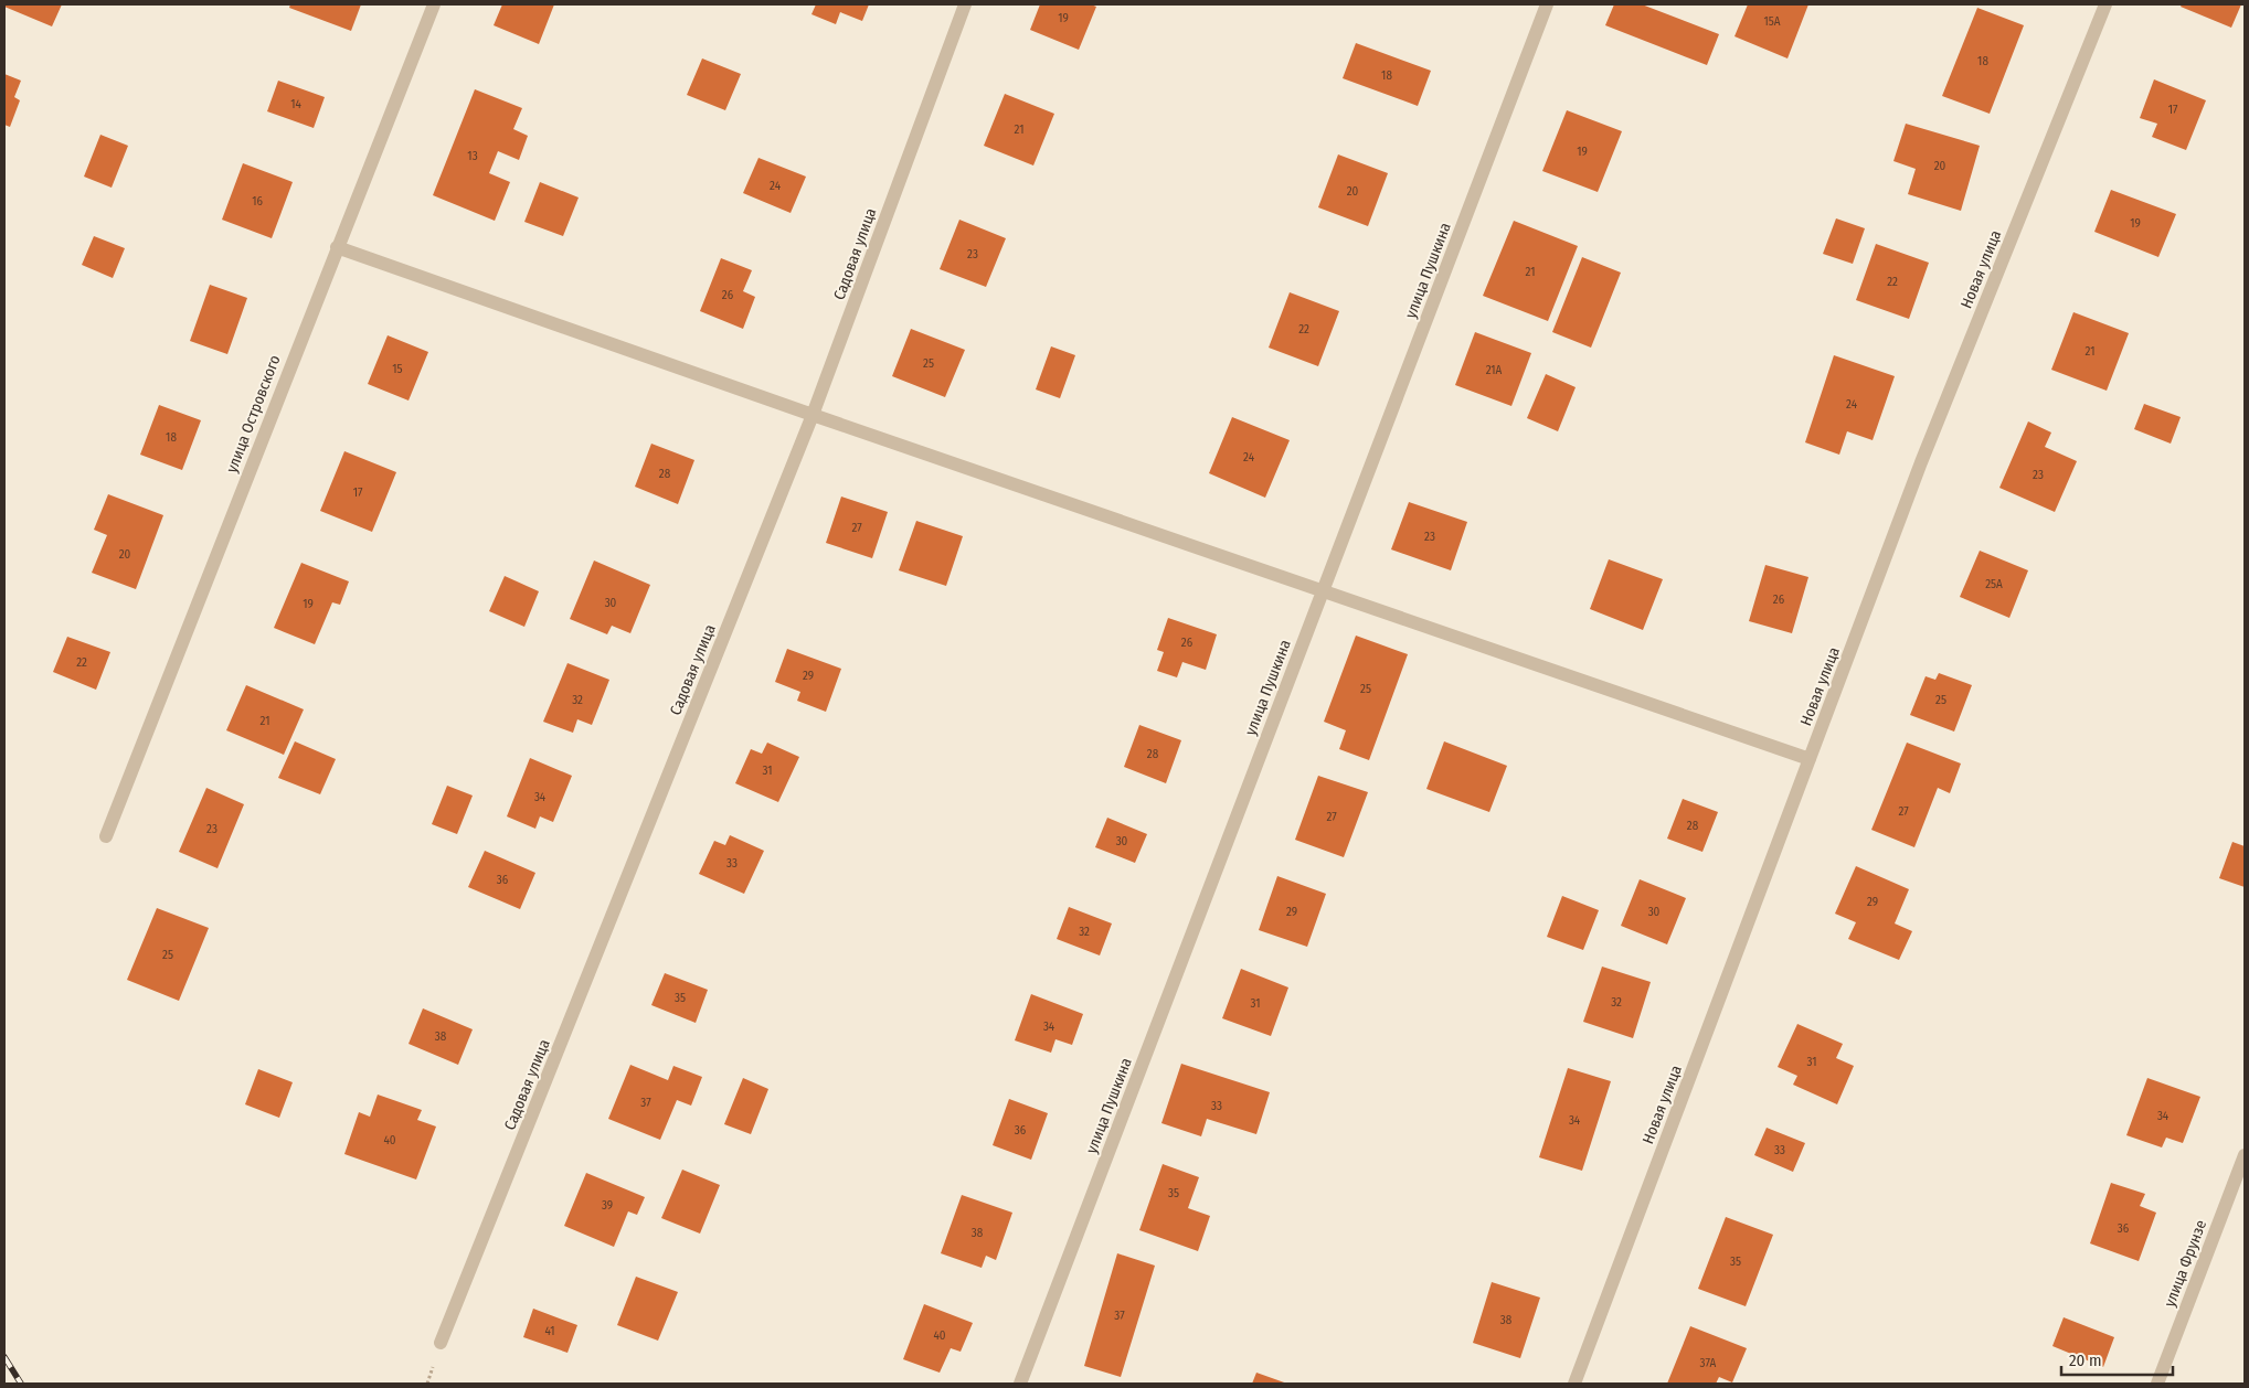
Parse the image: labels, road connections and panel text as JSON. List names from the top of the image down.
{
  "streets": {
    "street": [
      "Садовая улица",
      "Новая улица",
      "улица Пушкина",
      "улица Островского",
      "улица Фрунзе"
    ]
  },
  "house_numbers": [
    "19",
    "15А",
    "18",
    "18",
    "14",
    "17",
    "21",
    "19",
    "13",
    "20",
    "24",
    "20",
    "16",
    "19",
    "23",
    "21",
    "22",
    "26",
    "22",
    "21",
    "25",
    "15",
    "21А",
    "24",
    "18",
    "24",
    "28",
    "23",
    "17",
    "27",
    "23",
    "20",
    "25А",
    "26",
    "30",
    "19",
    "26",
    "22",
    "29",
    "25",
    "32",
    "25",
    "21",
    "28",
    "31",
    "34",
    "27",
    "27",
    "28",
    "23",
    "30",
    "33",
    "36",
    "29",
    "29",
    "30",
    "32",
    "25",
    "35",
    "32",
    "31",
    "34",
    "38",
    "31",
    "37",
    "33",
    "34",
    "34",
    "36",
    "40",
    "33",
    "35",
    "39",
    "36",
    "38",
    "35",
    "37",
    "38",
    "41",
    "40",
    "37А"
  ],
  "scale_bar": "20 m"
}
